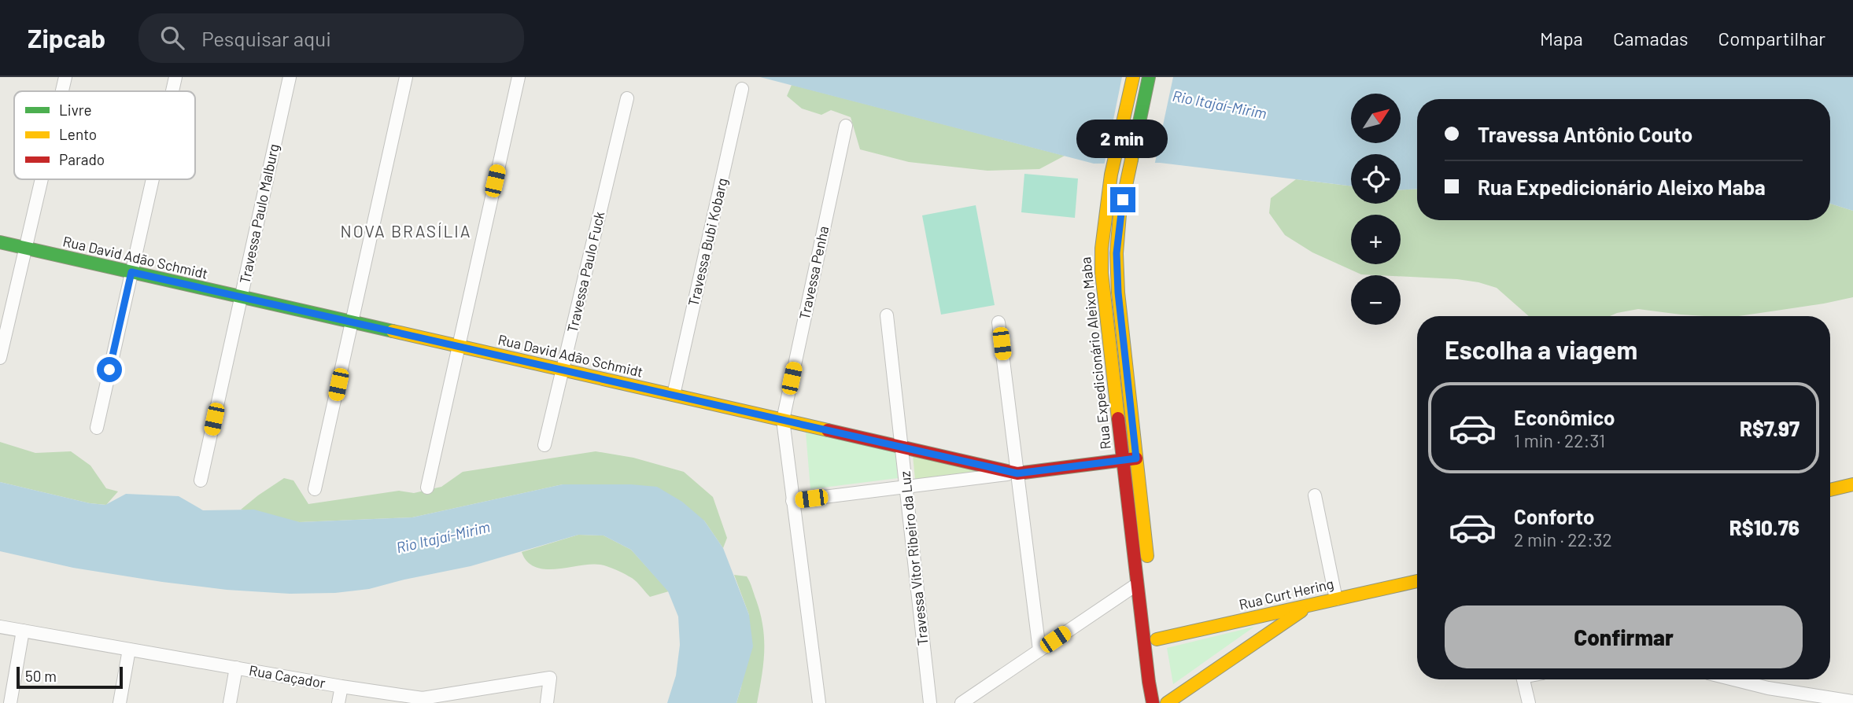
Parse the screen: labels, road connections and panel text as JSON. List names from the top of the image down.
{
  "streets": {
    "main road": ["Rua David Adão Schmidt", "Rua Expedicionário Aleixo Maba", "Rua Curt Hering"],
    "street": [
      "Travessa Paulo Malburg",
      "Travessa Bubi Kobarg",
      "Travessa Paulo Fuck",
      "Travessa Penha",
      "Travessa Vítor Ribeiro da Luz",
      "Rua Caçador"
    ]
  },
  "crossings": [
    ["Travessa Paulo Malburg", "Rua David Adão Schmidt"],
    ["Travessa Bubi Kobarg", "Rua David Adão Schmidt"],
    ["Rua David Adão Schmidt", "Travessa Paulo Fuck"],
    ["Rua David Adão Schmidt", "Travessa Penha"],
    ["Rua David Adão Schmidt", "Rua Expedicionário Aleixo Maba"],
    ["Rua David Adão Schmidt", "Travessa Vítor Ribeiro da Luz"]
  ],
  "districts": ["NOVA BRASÍLIA"],
  "water": ["Rio Itajaí-Mirim"],
  "legend": ["Livre", "Lento", "Parado"],
  "scale_bar": "50 m",
  "north": "top right",
  "page": {
    "header": "Zipcab",
    "search": "Pesquisar aqui",
    "nav": ["Mapa", "Camadas", "Compartilhar"],
    "map_buttons": ["+", "−"],
    "banner": ["Travessa Antônio Couto", "Rua Expedicionário Aleixo Maba"],
    "bubble": "2 min",
    "heading": "Escolha a viagem",
    "list": [
      {
        "name": "Econômico",
        "note": "1 min · 22:31",
        "value": "R$7.97"
      },
      {
        "name": "Conforto",
        "note": "2 min · 22:32",
        "value": "R$10.76"
      }
    ],
    "buttons": "Confirmar",
    "scale": "50 m"
  }
}
